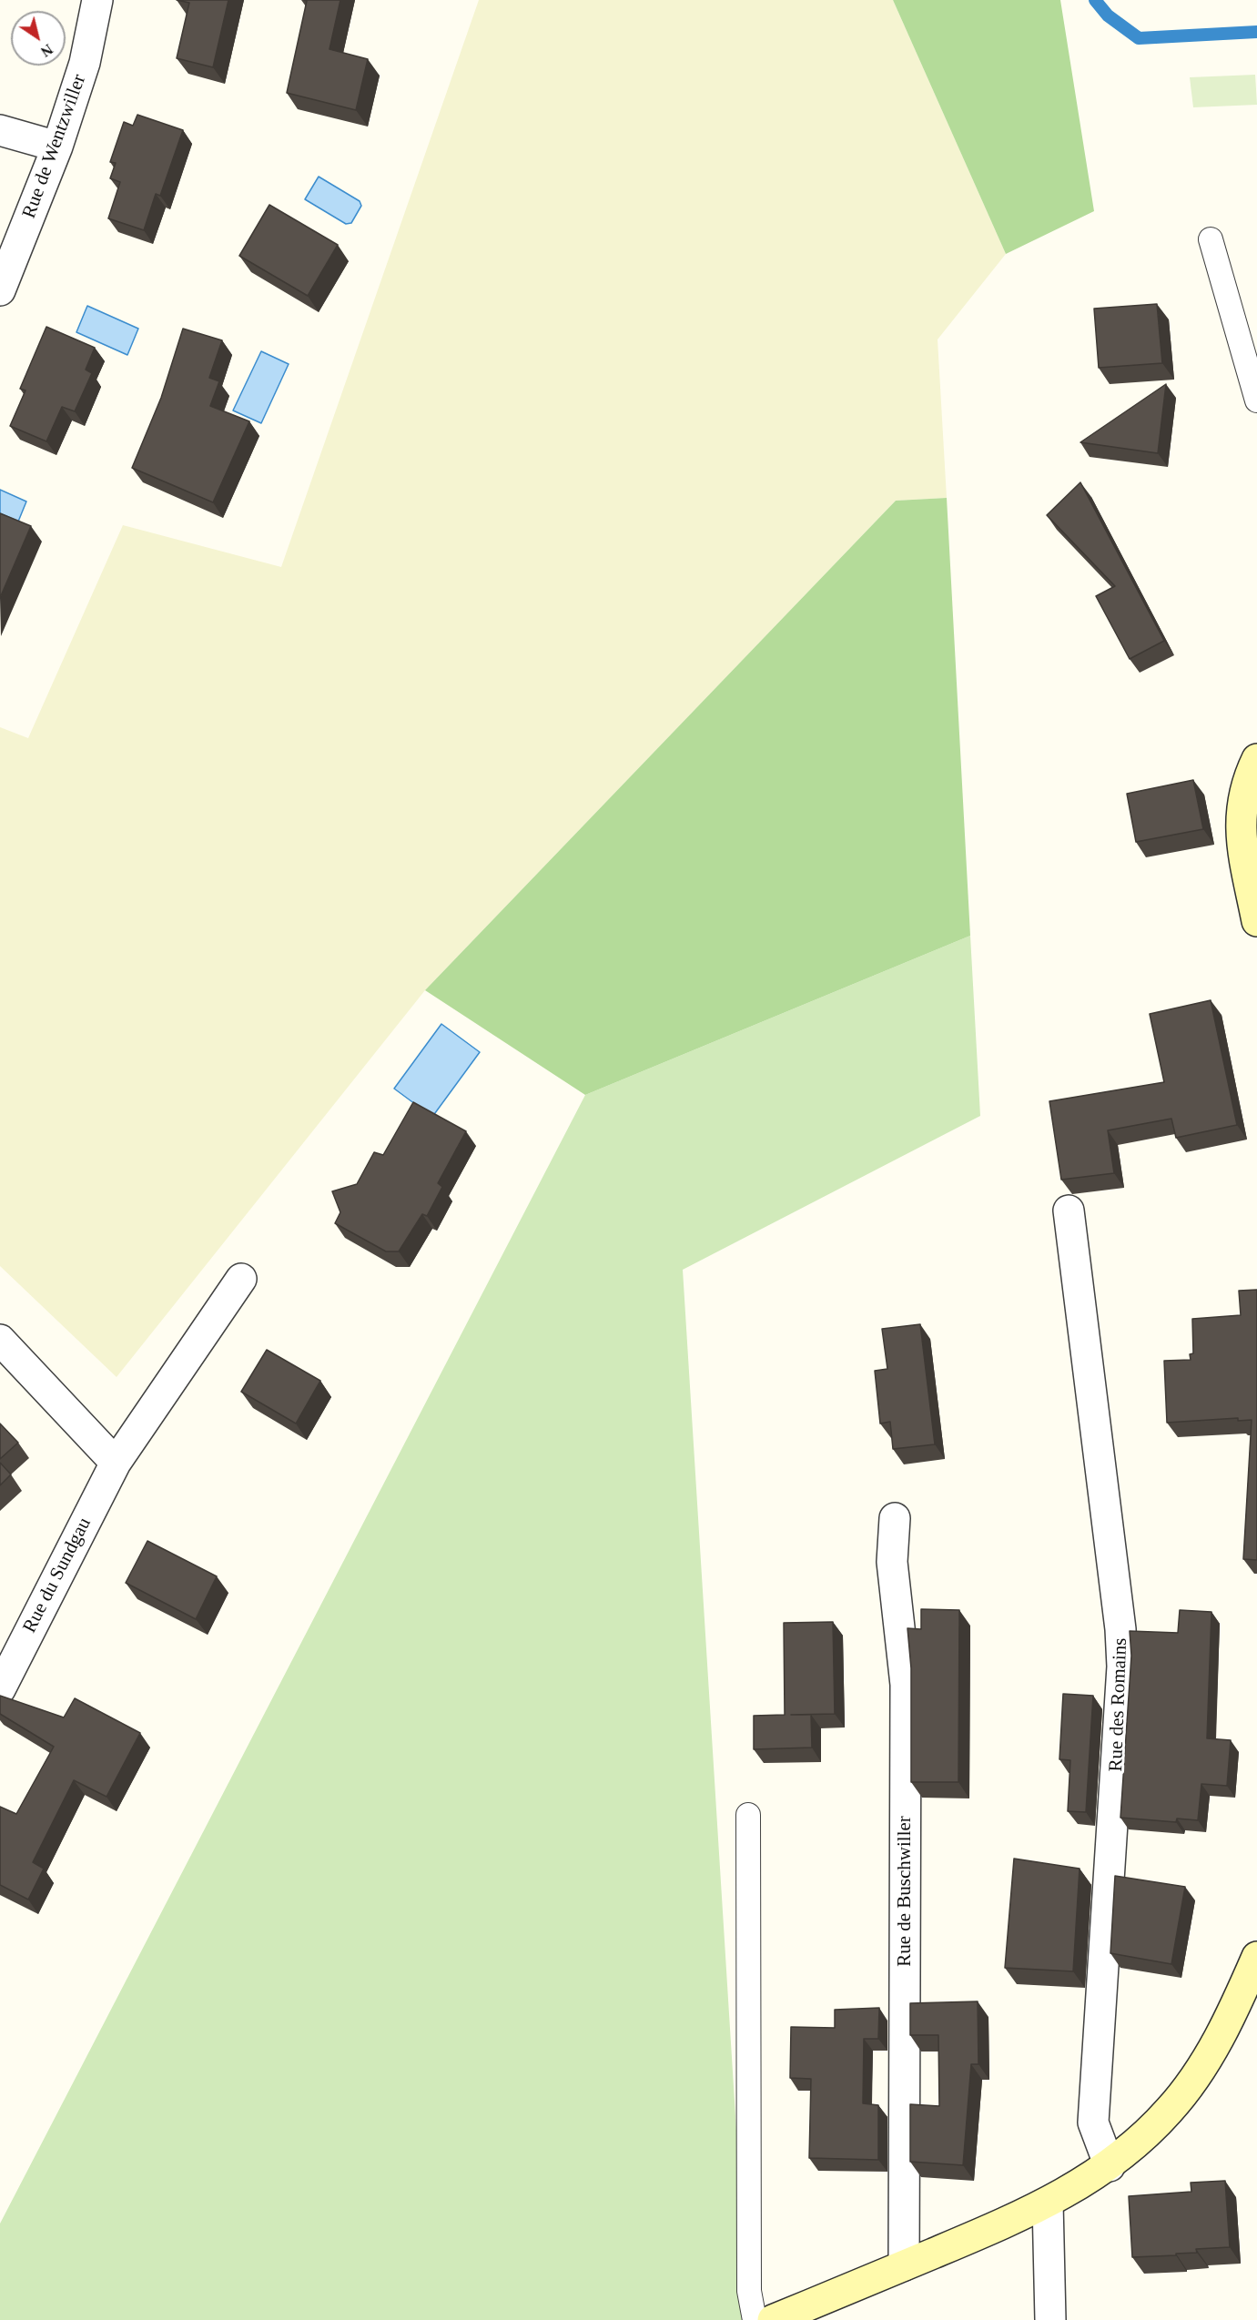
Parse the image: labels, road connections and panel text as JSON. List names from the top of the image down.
{
  "streets": {
    "street": [
      "Rue de Wentzwiller",
      "Rue du Sundgau",
      "Rue des Romains",
      "Rue de Buschwiller"
    ]
  },
  "north": "bottom right"
}
